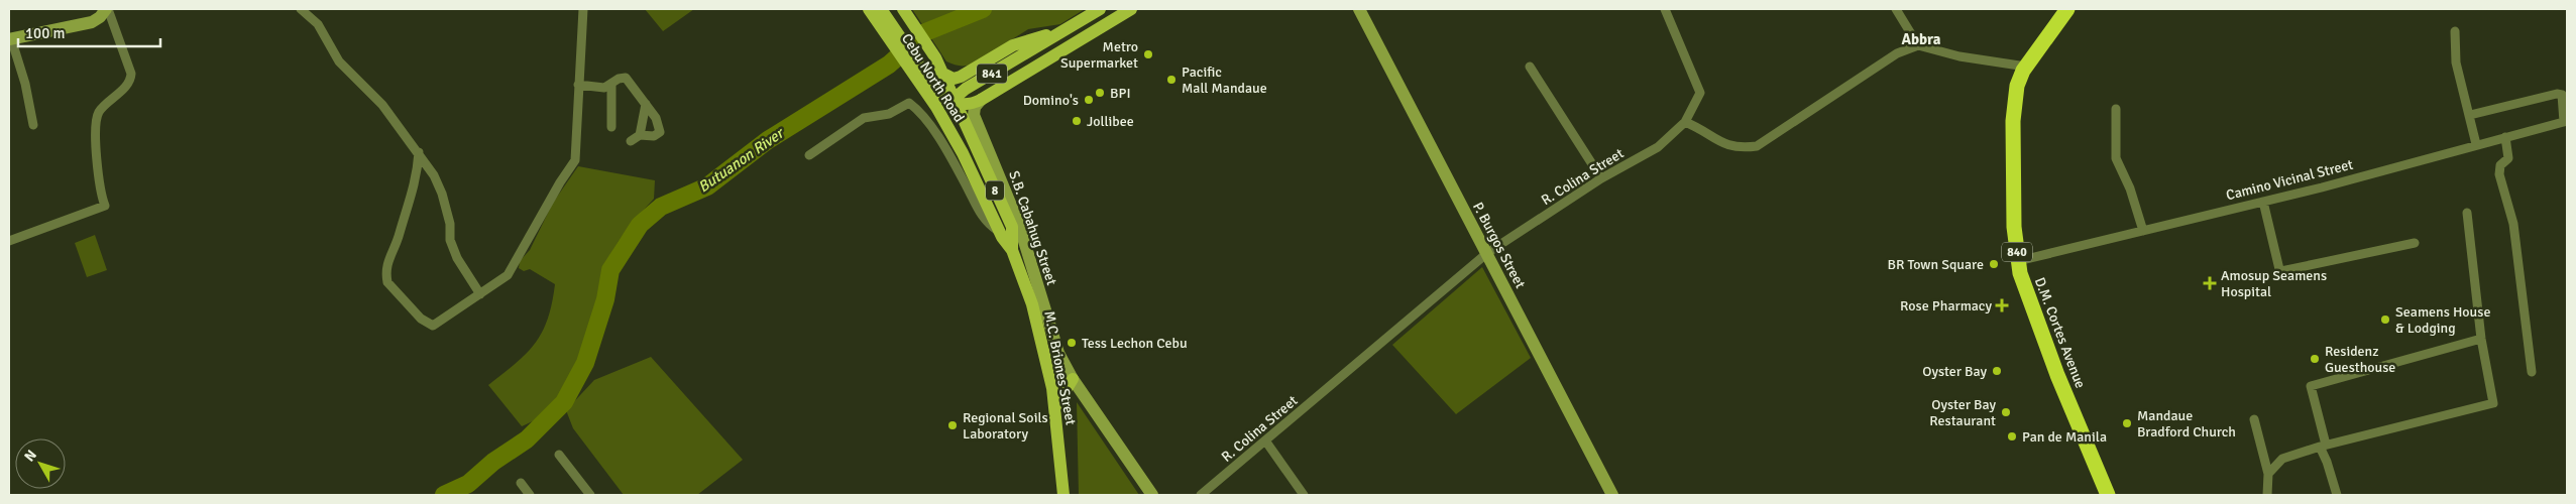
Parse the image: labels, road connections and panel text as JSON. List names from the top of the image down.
{
  "streets": {
    "highway": ["840", "D.M. Cortes Avenue"],
    "main road": [
      "841",
      "Cebu North Road",
      "8",
      "M.C. Briones Street"
    ],
    "street": [
      "R. Colina Street",
      "Camino Vicinal Street",
      "S.B. Cabahug Street",
      "P. Burgos Street"
    ]
  },
  "crossings": [
    ["841", "S.B. Cabahug Street"],
    ["841", "M.C. Briones Street"],
    ["Cebu North Road", "M.C. Briones Street"],
    ["R. Colina Street", "P. Burgos Street"],
    ["Camino Vicinal Street", "D.M. Cortes Avenue"]
  ],
  "districts": ["Abbra"],
  "water": ["Butuanon River"],
  "places": {
    "other": [
      "Metro Supermarket",
      "Pacific Mall Mandaue",
      "BPI",
      "Domino's",
      "Jollibee",
      "BR Town Square",
      "Seamens House & Lodging",
      "Tess Lechon Cebu",
      "Residenz Guesthouse",
      "Oyster Bay",
      "Oyster Bay Restaurant",
      "Mandaue Bradford Church",
      "Regional Soils Laboratory",
      "Pan de Manila"
    ],
    "health": ["Amosup Seamens Hospital", "Rose Pharmacy"]
  },
  "scale_bar": "100 m",
  "north": "top left"
}
